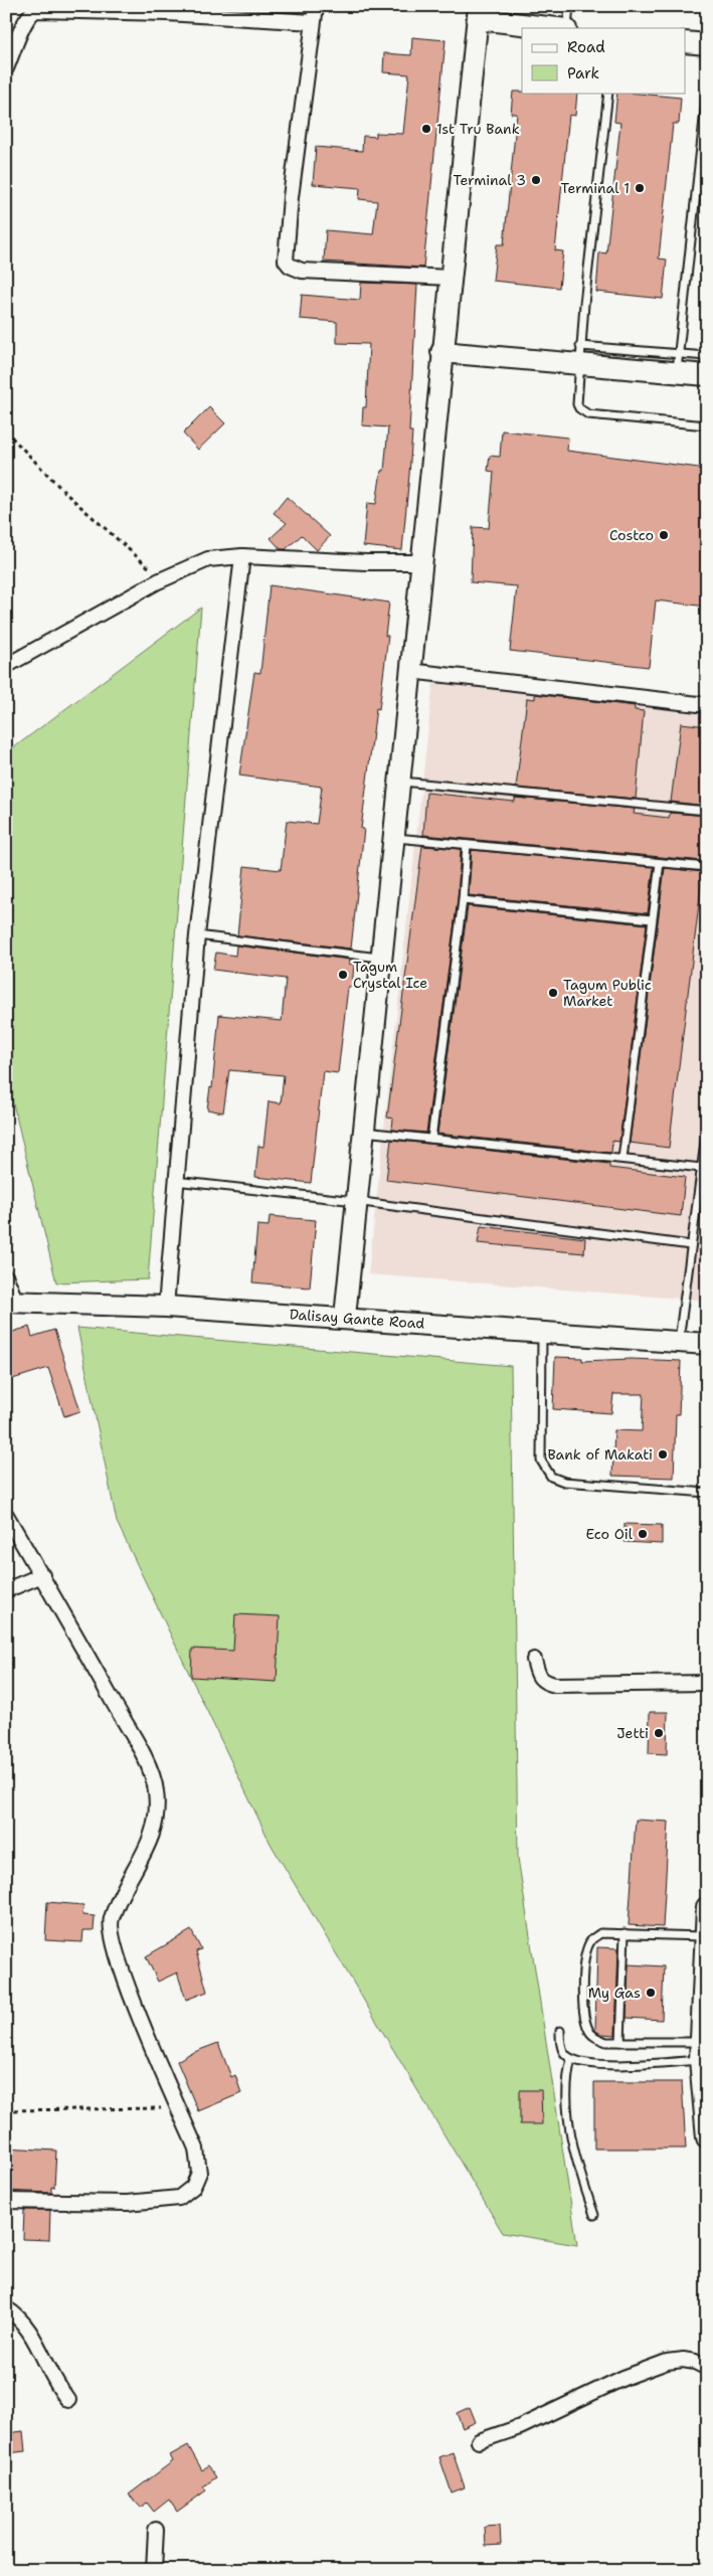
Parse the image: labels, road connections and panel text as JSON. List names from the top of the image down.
{
  "streets": {
    "main road": ["Dalisay Gante Road"]
  },
  "places": [
    "1st Tru Bank",
    "Terminal 3",
    "Terminal 1",
    "Costco",
    "Tagum Crystal Ice",
    "Tagum Public Market",
    "Bank of Makati",
    "Eco Oil",
    "Jetti",
    "My Gas"
  ],
  "legend": ["Road", "Park"]
}
